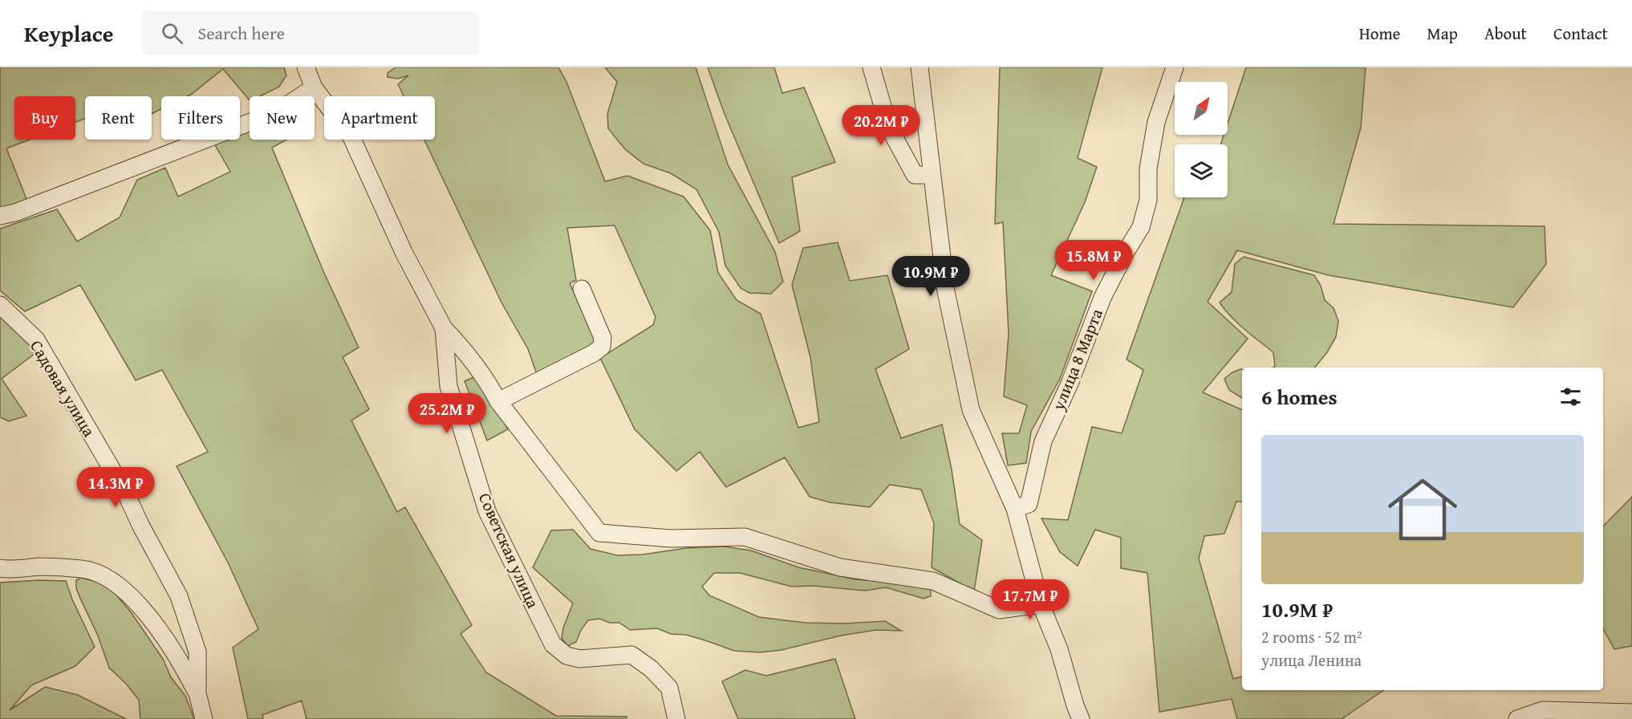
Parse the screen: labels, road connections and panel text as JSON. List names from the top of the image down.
{
  "streets": {
    "street": ["улица 8 Марта", "Садовая улица", "Советская улица"]
  },
  "north": "top right",
  "page": {
    "header": "Keyplace",
    "search": "Search here",
    "nav": [
      "Home",
      "Map",
      "About",
      "Contact"
    ],
    "chip": [
      "Buy",
      "Rent",
      "Filters",
      "New",
      "Apartment"
    ],
    "price": [
      "20.2M ₽",
      "15.8M ₽",
      "10.9M ₽",
      "25.2M ₽",
      "14.3M ₽",
      "17.7M ₽"
    ],
    "heading": "6 homes",
    "list": [
      {
        "name": "10.9M ₽",
        "note": "2 rooms · 52 m² · улица Ленина"
      }
    ]
  }
}
